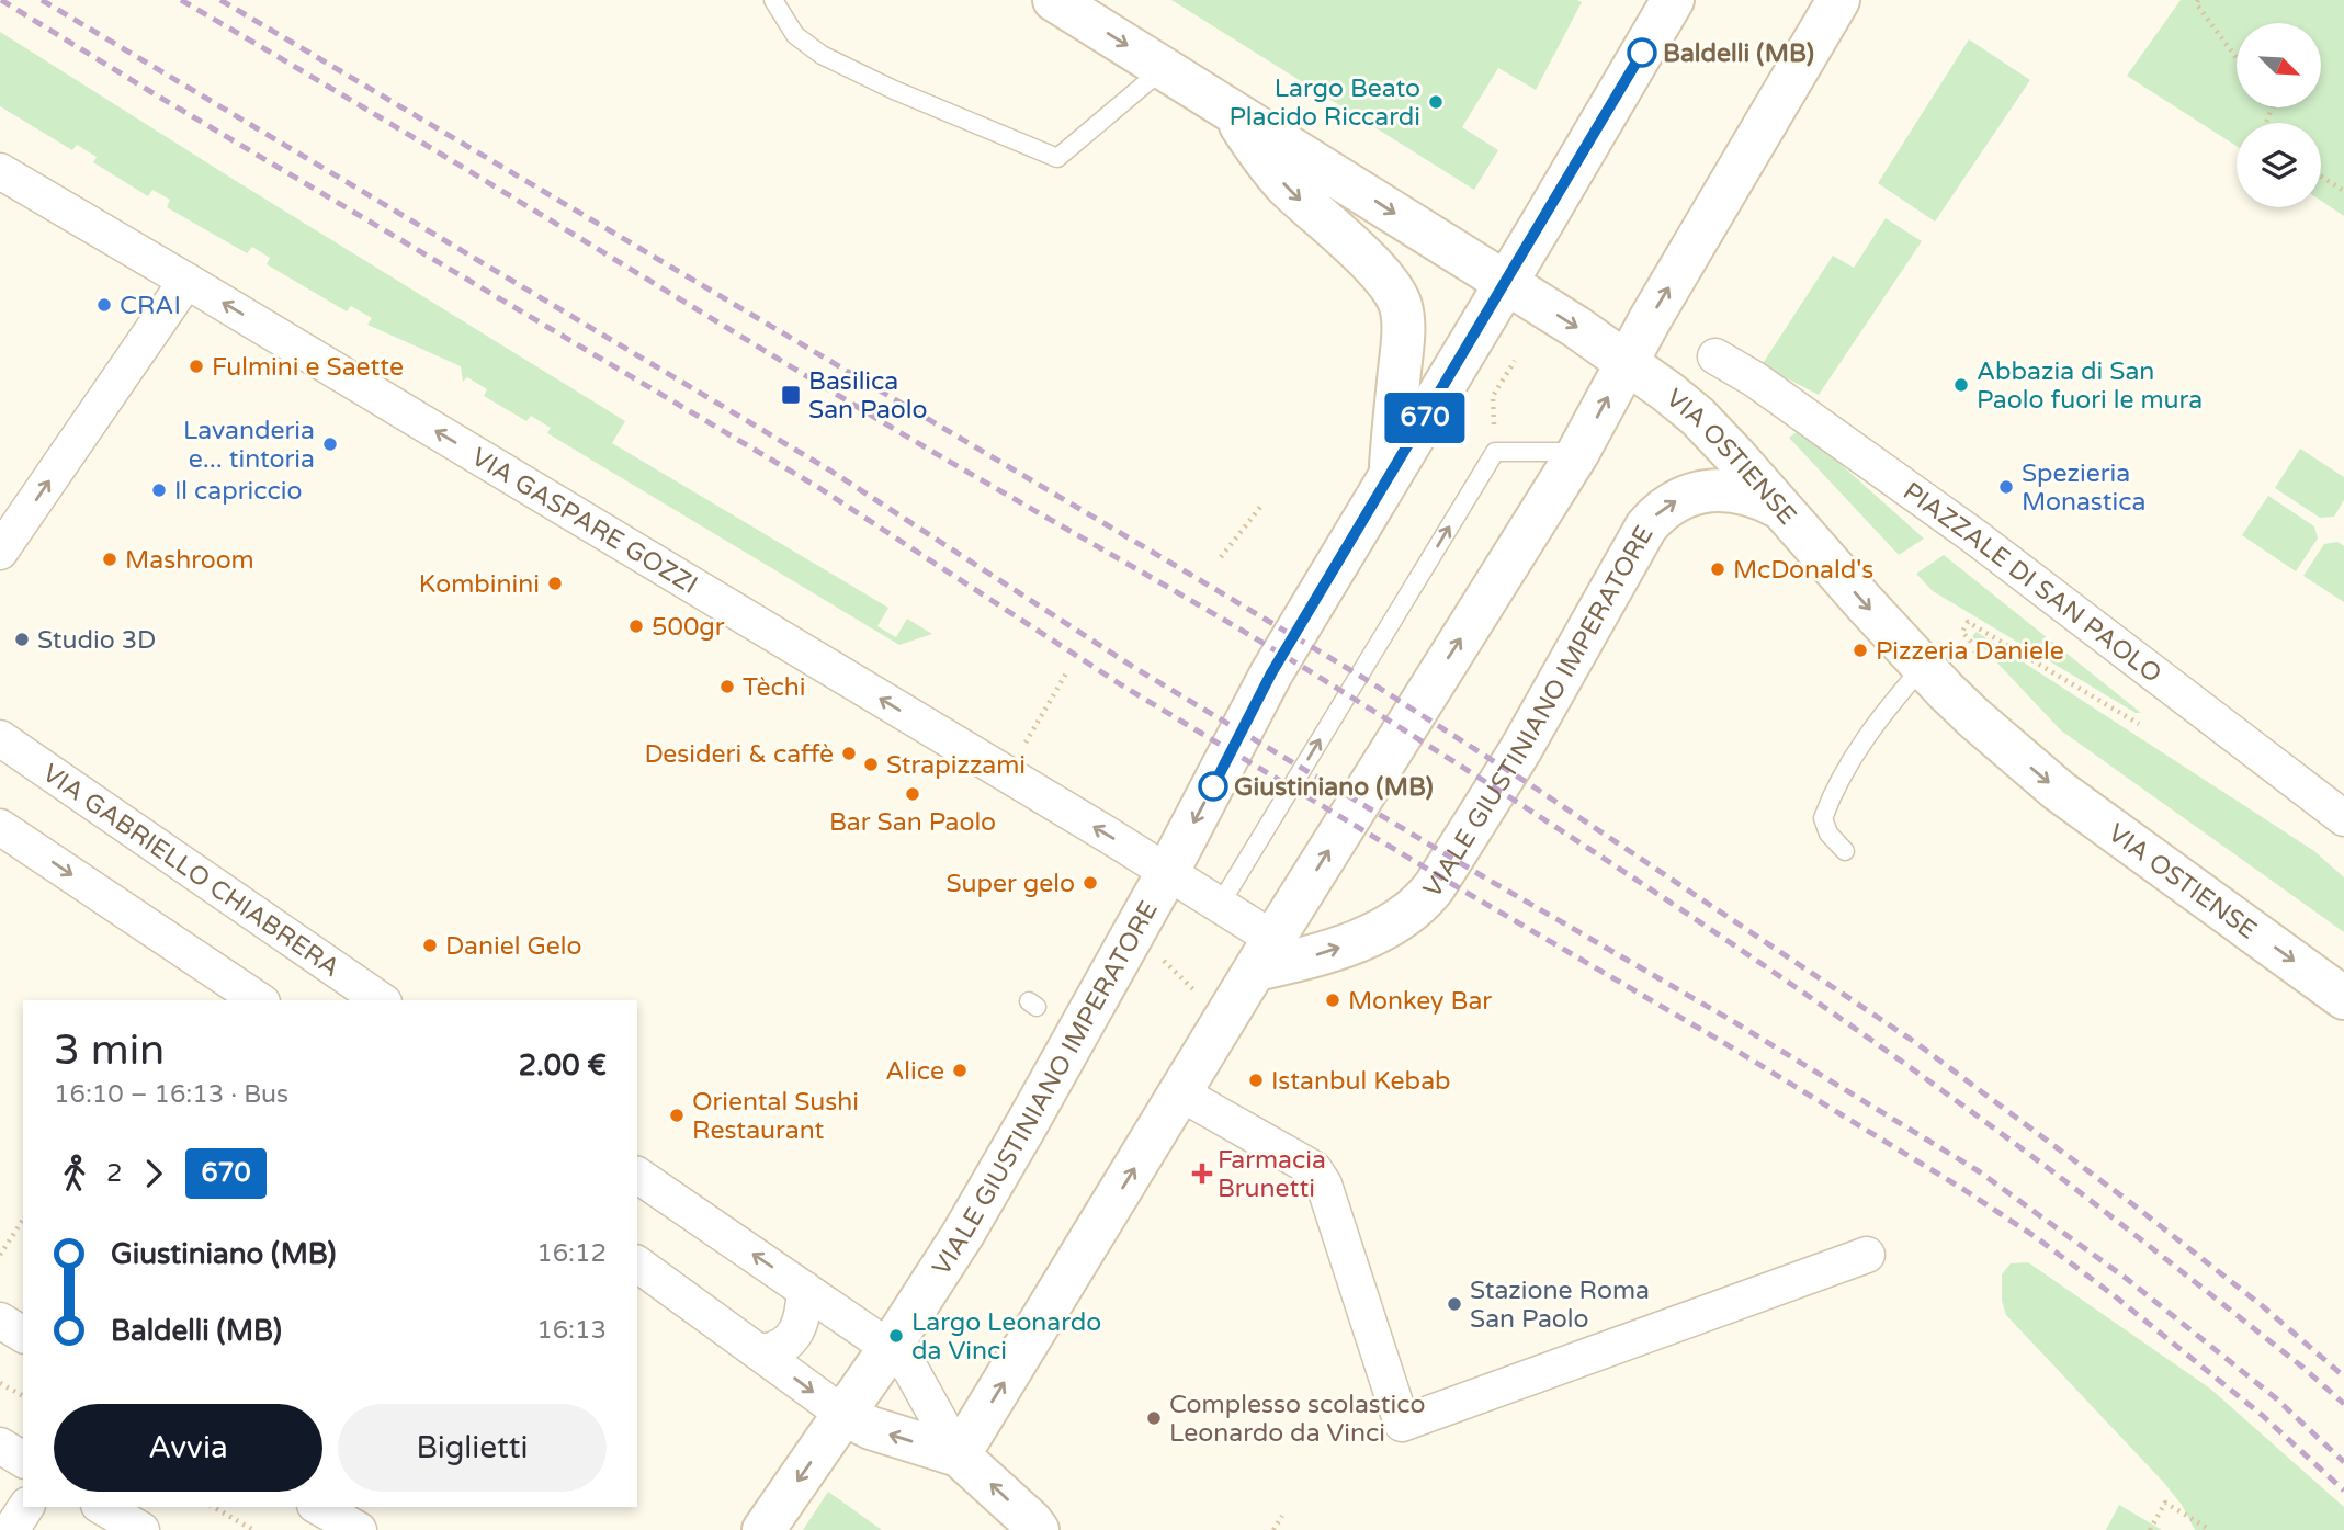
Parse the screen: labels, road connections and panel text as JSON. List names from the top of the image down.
{
  "streets": {
    "street": [
      "VIA OSTIENSE",
      "VIA GASPARE GOZZI",
      "PIAZZALE DI SAN PAOLO",
      "VIALE GIUSTINIANO IMPERATORE",
      "VIA GABRIELLO CHIABRERA"
    ]
  },
  "crossings": [
    ["VIA OSTIENSE", "VIALE GIUSTINIANO IMPERATORE"],
    ["VIA GASPARE GOZZI", "VIALE GIUSTINIANO IMPERATORE"]
  ],
  "one_way": ["VIA OSTIENSE", "VIA GASPARE GOZZI"],
  "places": {
    "other": [
      "Baldelli (MB)",
      "Largo Beato Placido Riccardi",
      "CRAI",
      "Fulmini e Saette",
      "Abbazia di San Paolo fuori le mura",
      "Lavanderia e... tintoria",
      "Spezieria Monastica",
      "Il capriccio",
      "Mashroom",
      "McDonald's",
      "Kombinini",
      "500gr",
      "Studio 3D",
      "Pizzeria Daniele",
      "Tèchi",
      "Desideri & caffè",
      "Strapizzami",
      "Giustiniano (MB)",
      "Bar San Paolo",
      "Super gelo",
      "Daniel Gelo",
      "Monkey Bar",
      "Alice",
      "Istanbul Kebab",
      "Oriental Sushi Restaurant",
      "Stazione Roma San Paolo",
      "Largo Leonardo da Vinci",
      "Complesso scolastico Leonardo da Vinci"
    ],
    "transit": ["Basilica San Paolo"],
    "health": ["Farmacia Brunetti"]
  },
  "lines": ["bus line 670"],
  "north": "bottom right",
  "page": {
    "on_map": "670",
    "heading": ["3 min", "16:10 – 16:13 · Bus", "2.00 €"],
    "legs": ["2", "670"],
    "list": [
      {
        "name": "Giustiniano (MB)",
        "value": "16:12"
      },
      {
        "name": "Baldelli (MB)",
        "value": "16:13"
      }
    ],
    "buttons": ["Avvia", "Biglietti"]
  }
}
